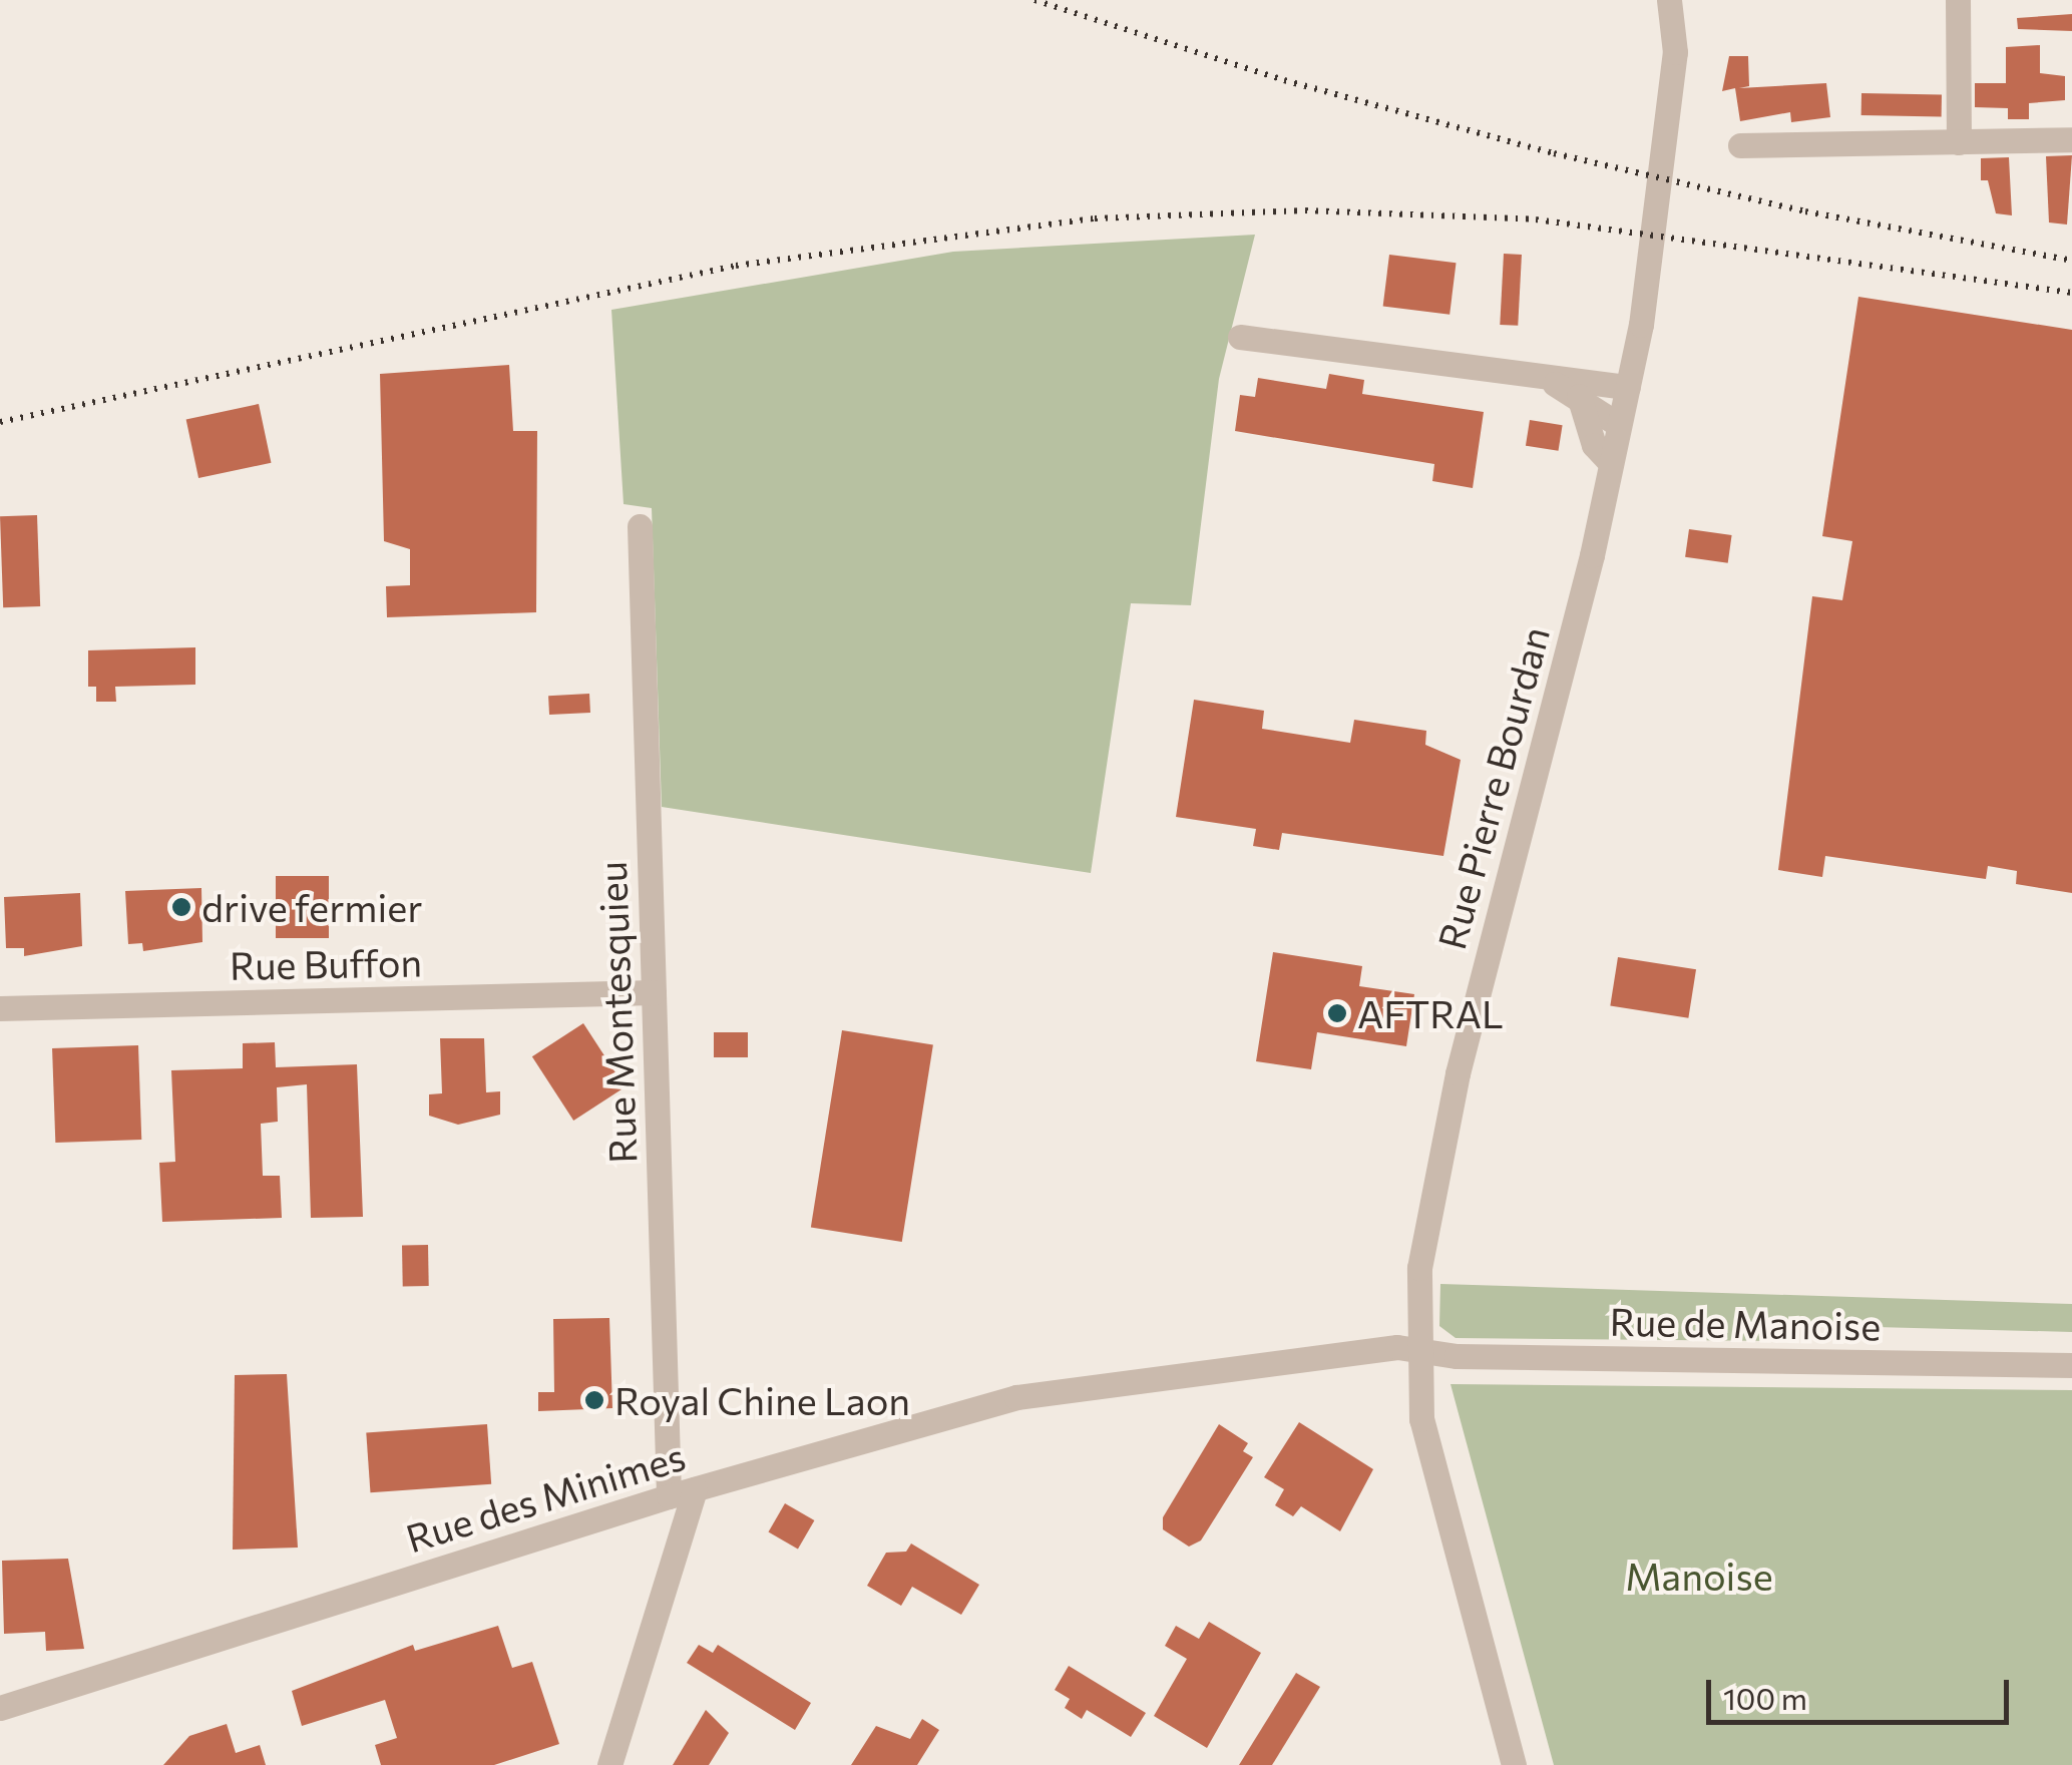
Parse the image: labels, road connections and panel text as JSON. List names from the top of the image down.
{
  "streets": {
    "street": [
      "Rue Pierre Bourdan",
      "Rue Buffon",
      "Rue Montesquieu",
      "Rue de Manoise",
      "Rue des Minimes"
    ]
  },
  "crossings": [
    ["Rue Pierre Bourdan", "Rue de Manoise"],
    ["Rue Pierre Bourdan", "Rue des Minimes"],
    ["Rue Buffon", "Rue Montesquieu"],
    ["Rue Montesquieu", "Rue des Minimes"],
    ["Rue de Manoise", "Rue des Minimes"]
  ],
  "parks": ["Manoise"],
  "places": ["drive fermier", "AFTRAL", "Royal Chine Laon"],
  "scale_bar": "100 m"
}
